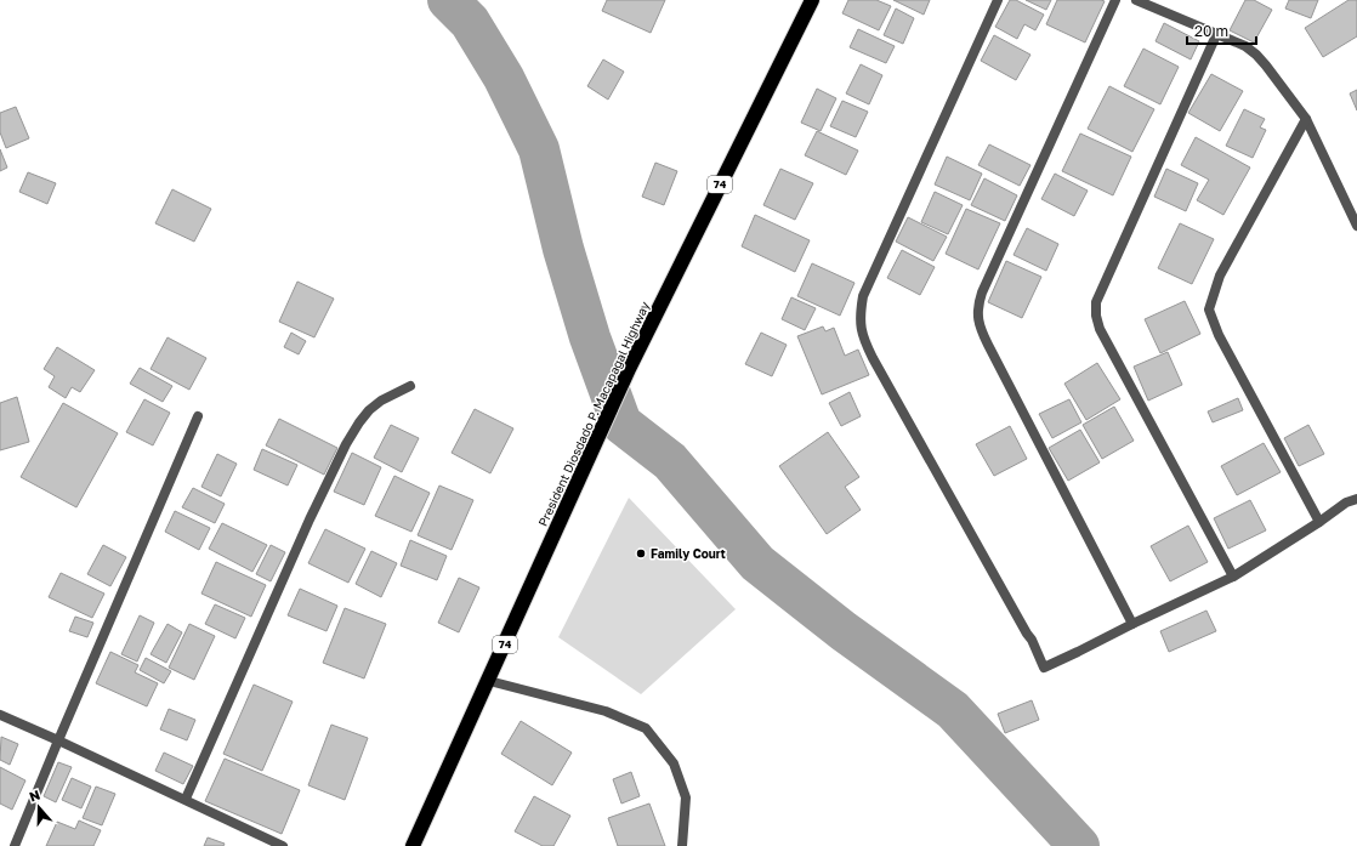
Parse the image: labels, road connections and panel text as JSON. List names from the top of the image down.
{
  "streets": {
    "highway": ["74", "President Diosdado P. Macapagal Highway"]
  },
  "places": ["Family Court"],
  "scale_bar": "20 m",
  "north": "top"
}
